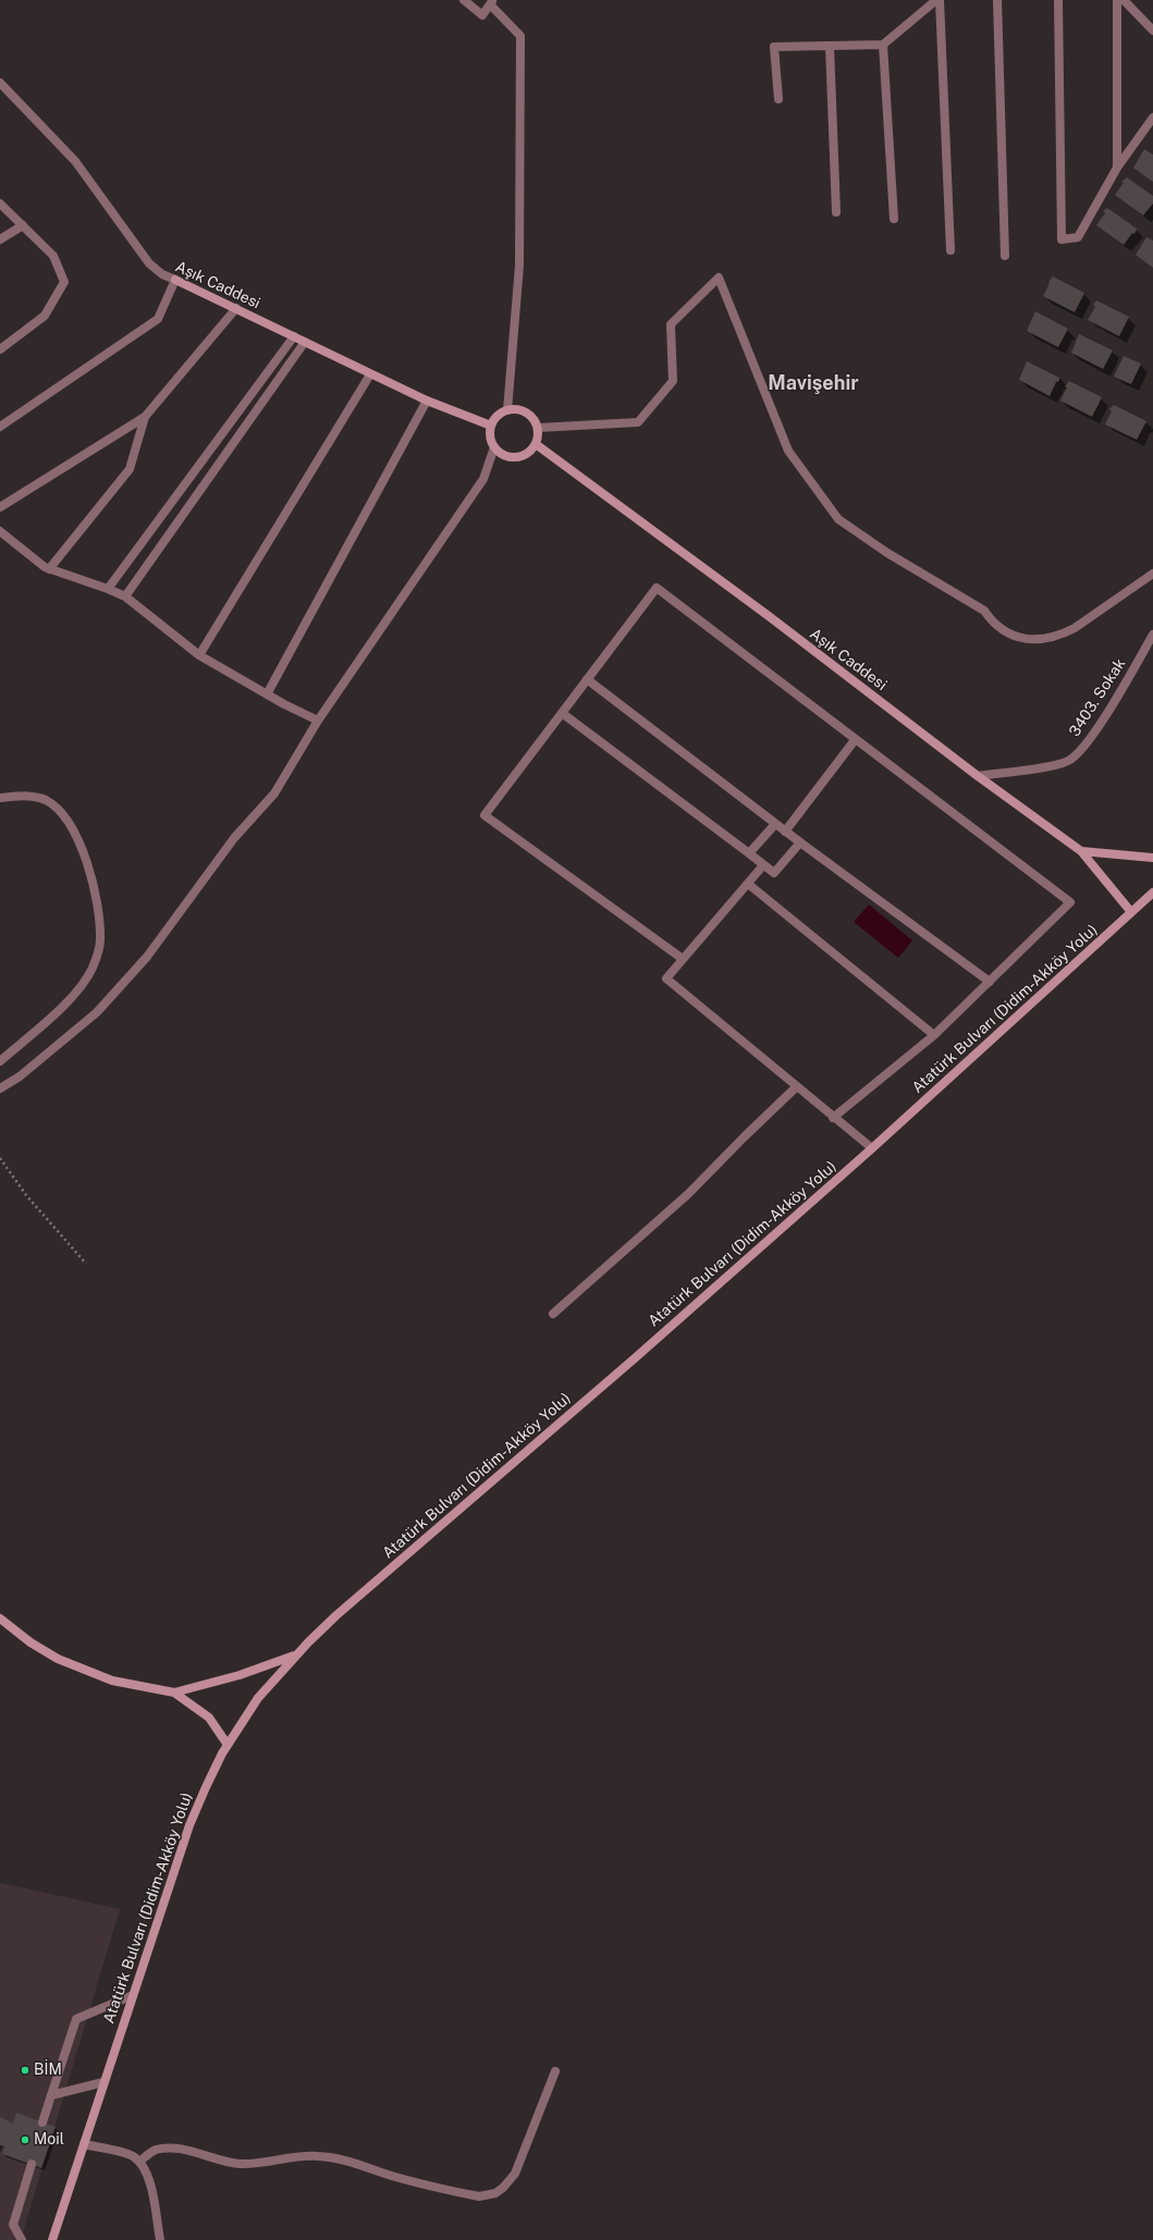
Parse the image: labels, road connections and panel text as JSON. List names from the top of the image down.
{
  "streets": {
    "main road": ["Aşık Caddesi", "Atatürk Bulvarı (Didim-Akköy Yolu)"],
    "street": ["3403. Sokak"]
  },
  "crossings": [
    ["Aşık Caddesi", "3403. Sokak"],
    ["Aşık Caddesi", "Atatürk Bulvarı (Didim-Akköy Yolu)"]
  ],
  "districts": ["Mavişehir"],
  "places": ["BİM", "Moil"]
}
